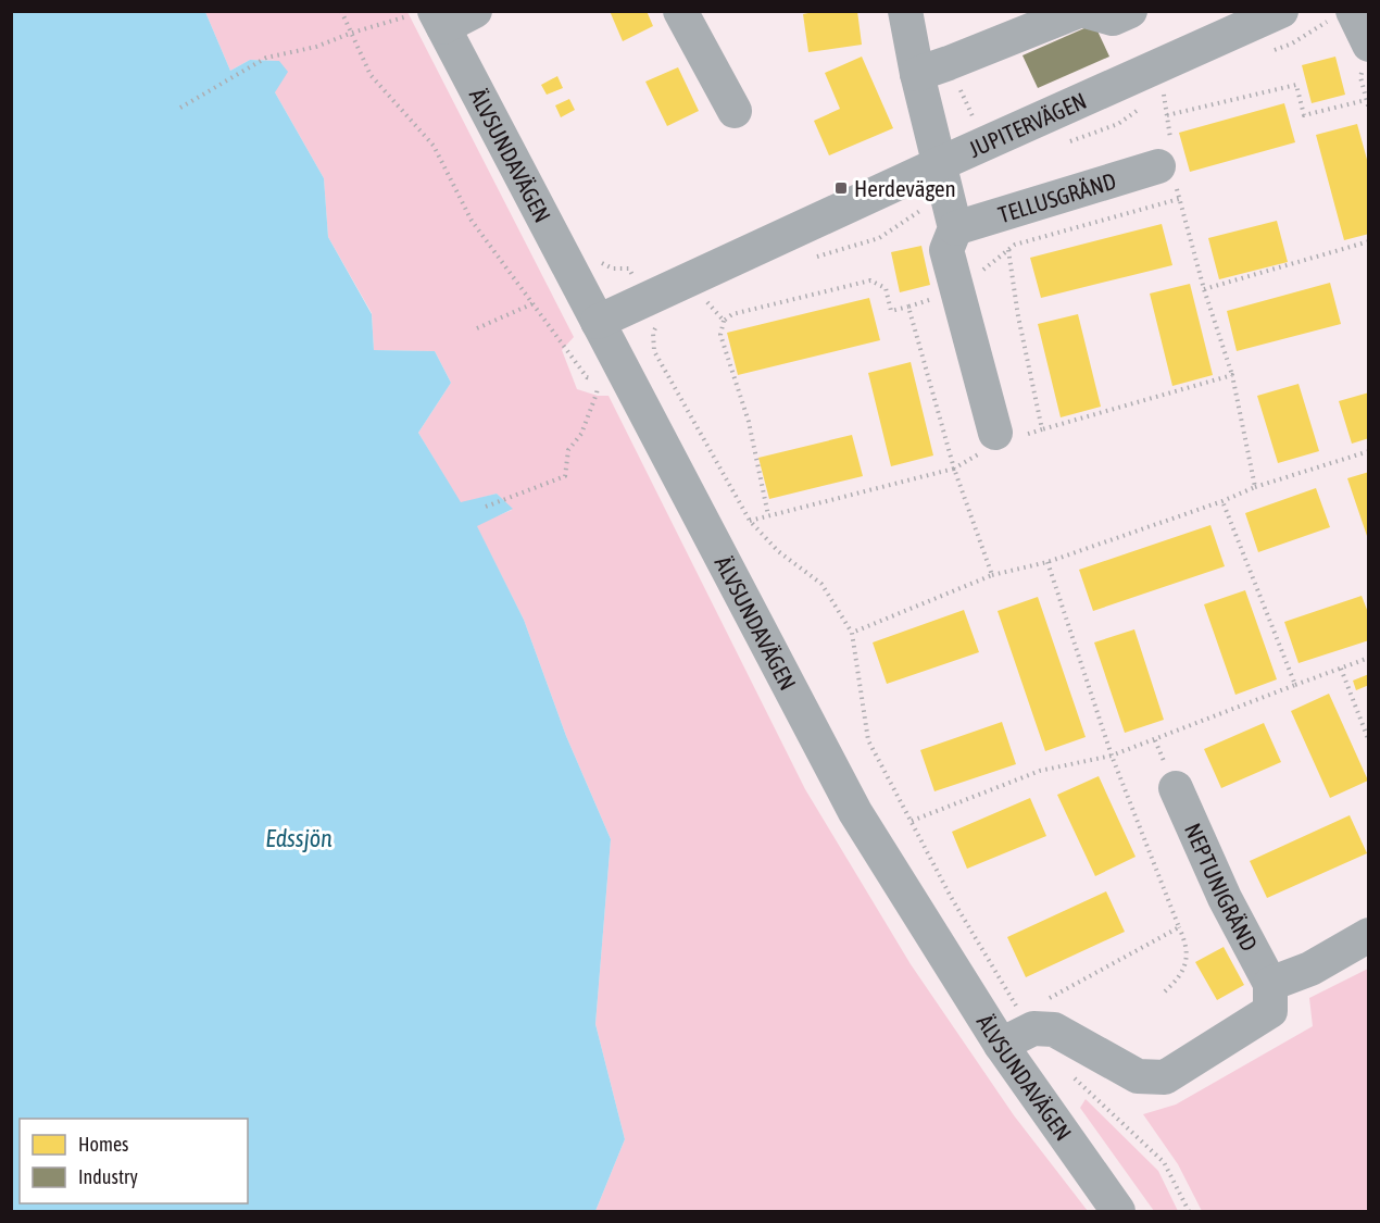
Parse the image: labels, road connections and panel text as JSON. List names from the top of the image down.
{
  "streets": {
    "street": [
      "JUPITERVÄGEN",
      "ÄLVSUNDAVÄGEN",
      "TELLUSGRÄND",
      "NEPTUNIGRÄND"
    ]
  },
  "crossings": [
    ["JUPITERVÄGEN", "ÄLVSUNDAVÄGEN"]
  ],
  "water": ["Edssjön"],
  "places": {
    "transit": ["Herdevägen"]
  },
  "legend": ["Homes", "Industry"]
}
